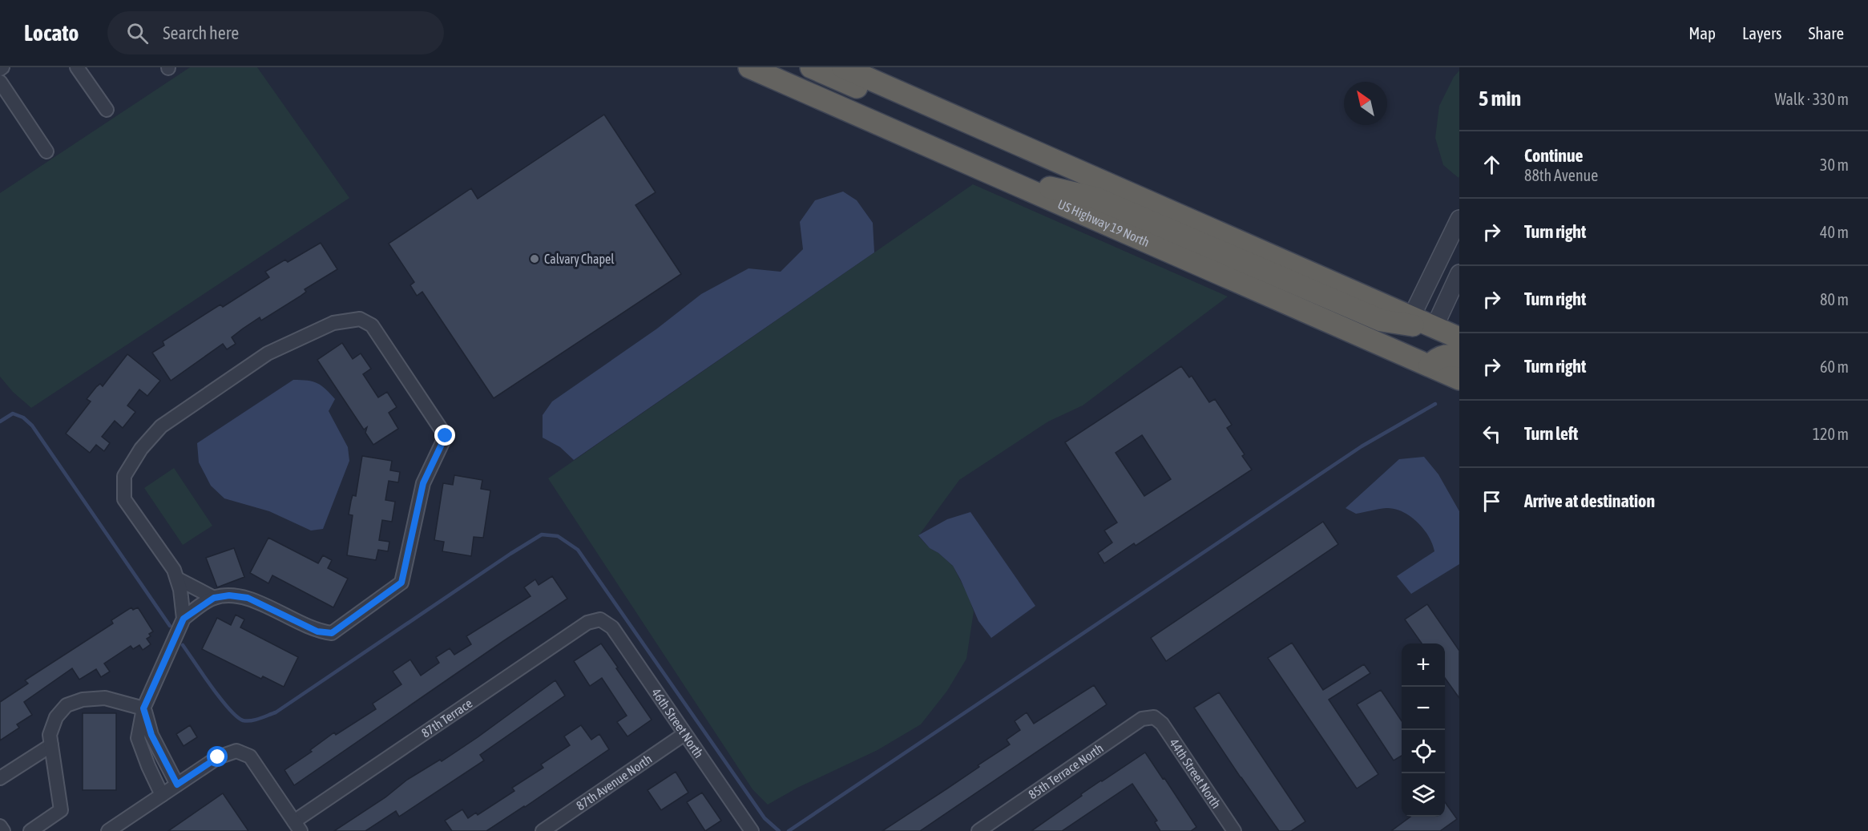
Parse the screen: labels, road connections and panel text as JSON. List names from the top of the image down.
{
  "streets": {
    "highway": ["US Highway 19 North"],
    "street": [
      "87th Terrace",
      "46th Street North",
      "85th Terrace North",
      "44th Street North",
      "87th Avenue North"
    ]
  },
  "crossings": [
    ["87th Terrace", "46th Street North"],
    ["46th Street North", "87th Avenue North"],
    ["85th Terrace North", "44th Street North"]
  ],
  "places": ["Calvary Chapel"],
  "north": "top left",
  "page": {
    "header": "Locato",
    "search": "Search here",
    "nav": ["Map", "Layers", "Share"],
    "heading": ["5 min", "Walk · 330 m"],
    "list": [
      ["Continue", "88th Avenue", "30 m"],
      ["Turn right", "40 m"],
      ["Turn right", "80 m"],
      ["Turn right", "60 m"],
      ["Turn left", "120 m"],
      "Arrive at destination"
    ],
    "map_buttons": ["+", "−"]
  }
}
